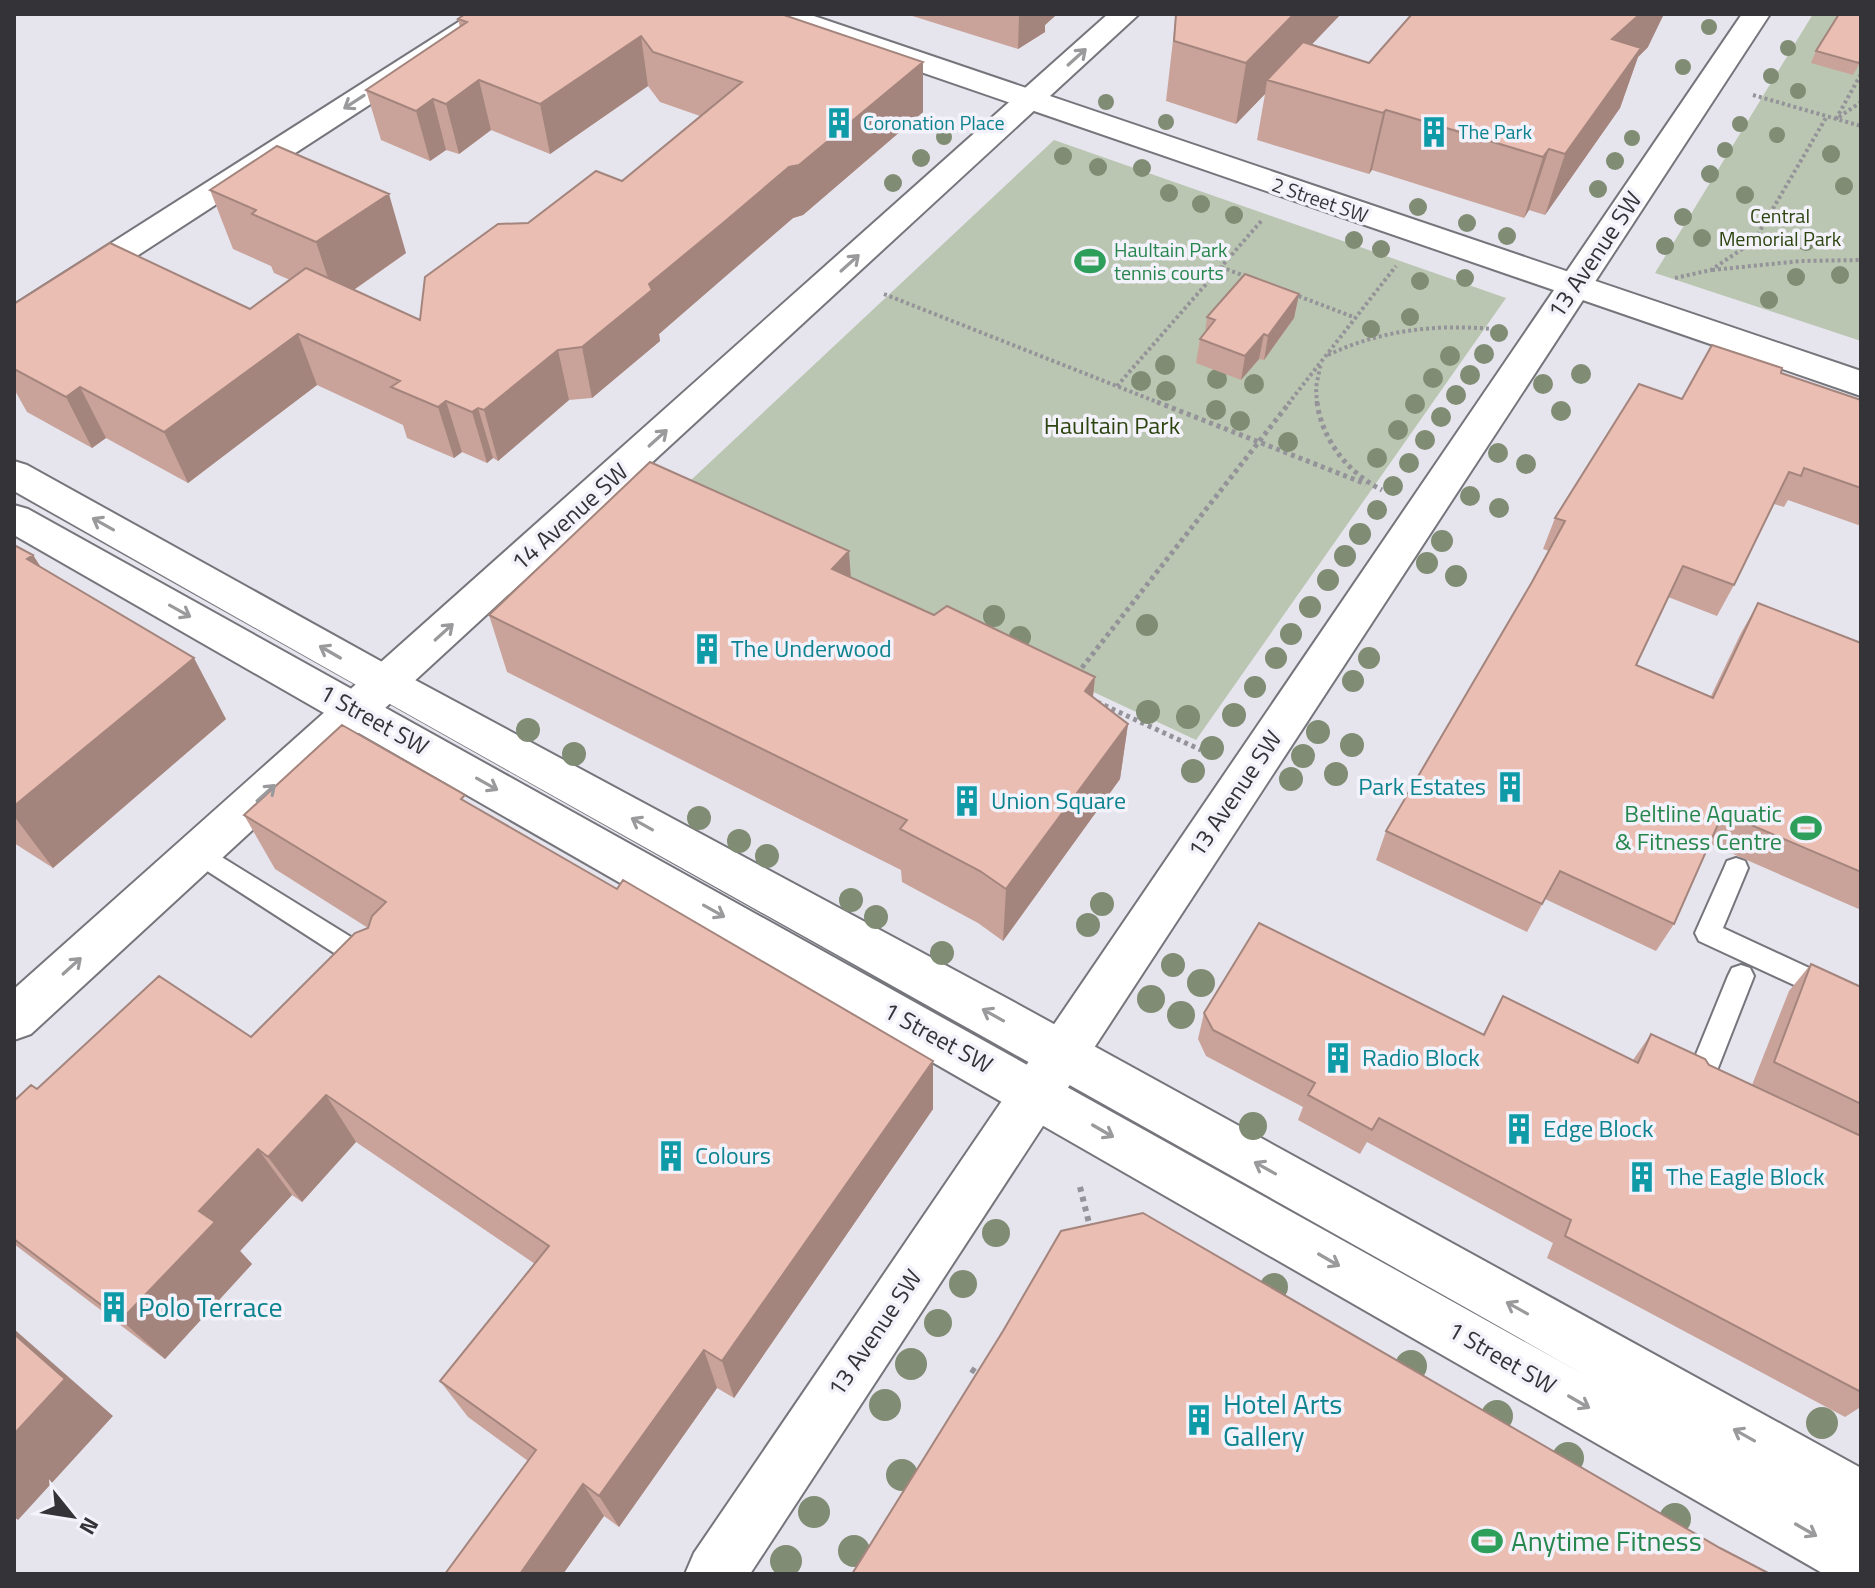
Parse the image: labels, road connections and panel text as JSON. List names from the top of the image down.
{
  "streets": {
    "street": [
      "2 Street SW",
      "13 Avenue SW",
      "14 Avenue SW",
      "1 Street SW"
    ]
  },
  "crossings": [
    ["2 Street SW", "13 Avenue SW"],
    ["2 Street SW", "14 Avenue SW"],
    ["13 Avenue SW", "1 Street SW"],
    ["14 Avenue SW", "1 Street SW"]
  ],
  "one_way": ["14 Avenue SW"],
  "parks": ["Central Memorial Park", "Haultain Park"],
  "places": {
    "building": [
      "Coronation Place",
      "The Park",
      "The Underwood",
      "Park Estates",
      "Union Square",
      "Radio Block",
      "Edge Block",
      "Colours",
      "The Eagle Block",
      "Polo Terrace",
      "Hotel Arts Gallery"
    ],
    "sports": ["Haultain Park tennis courts", "Beltline Aquatic & Fitness Centre", "Anytime Fitness"]
  },
  "north": "bottom right"
}
